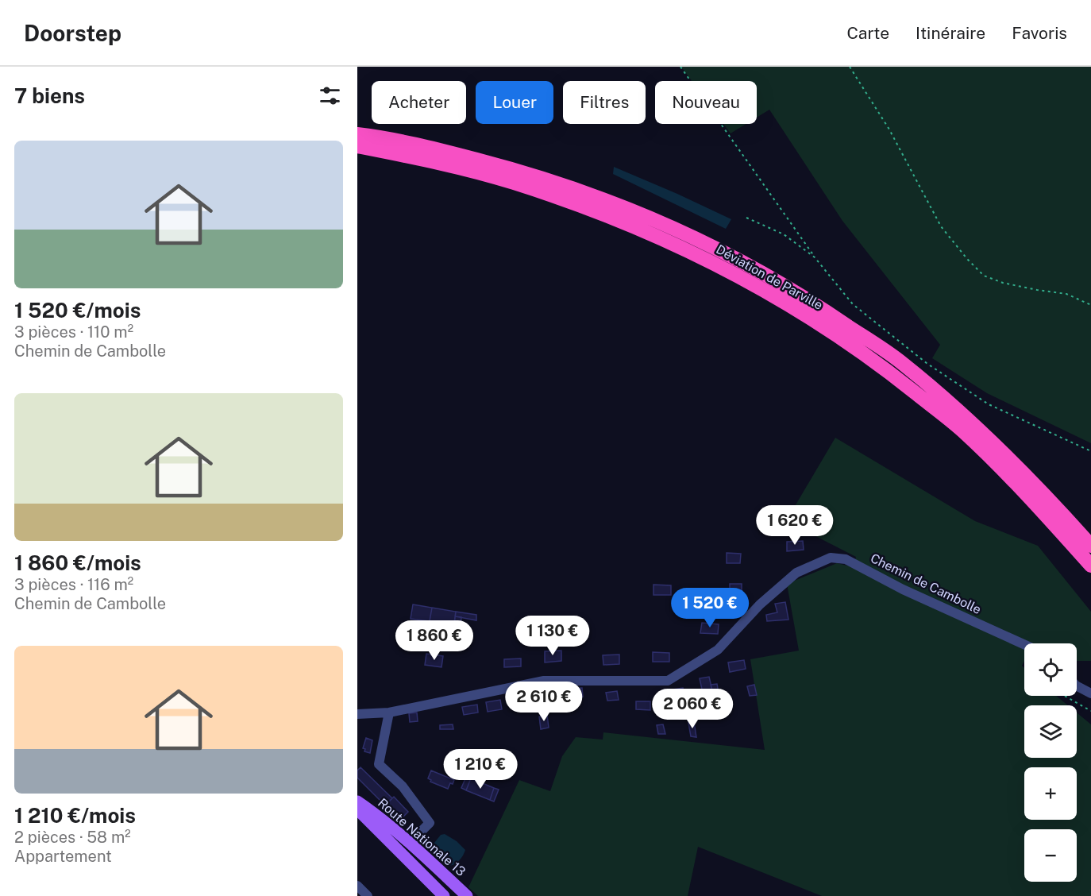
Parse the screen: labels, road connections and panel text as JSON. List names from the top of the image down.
{
  "streets": {
    "highway": ["Déviation de Parville"],
    "main road": ["Route Nationale 13"],
    "street": ["Chemin de Cambolle"]
  },
  "page": {
    "header": "Doorstep",
    "nav": ["Carte", "Itinéraire", "Favoris"],
    "heading": "7 biens",
    "chip": [
      "Acheter",
      "Louer",
      "Filtres",
      "Nouveau"
    ],
    "list": [
      {
        "name": "1 520 €/mois",
        "note": "3 pièces · 110 m² · Chemin de Cambolle"
      },
      {
        "name": "1 860 €/mois",
        "note": "3 pièces · 116 m² · Chemin de Cambolle"
      },
      {
        "name": "1 210 €/mois",
        "note": "2 pièces · 58 m² · Appartement"
      }
    ],
    "price": [
      "1 620 €",
      "1 520 €",
      "1 130 €",
      "1 860 €",
      "2 610 €",
      "2 060 €",
      "1 210 €"
    ],
    "map_buttons": ["+", "−"]
  }
}
